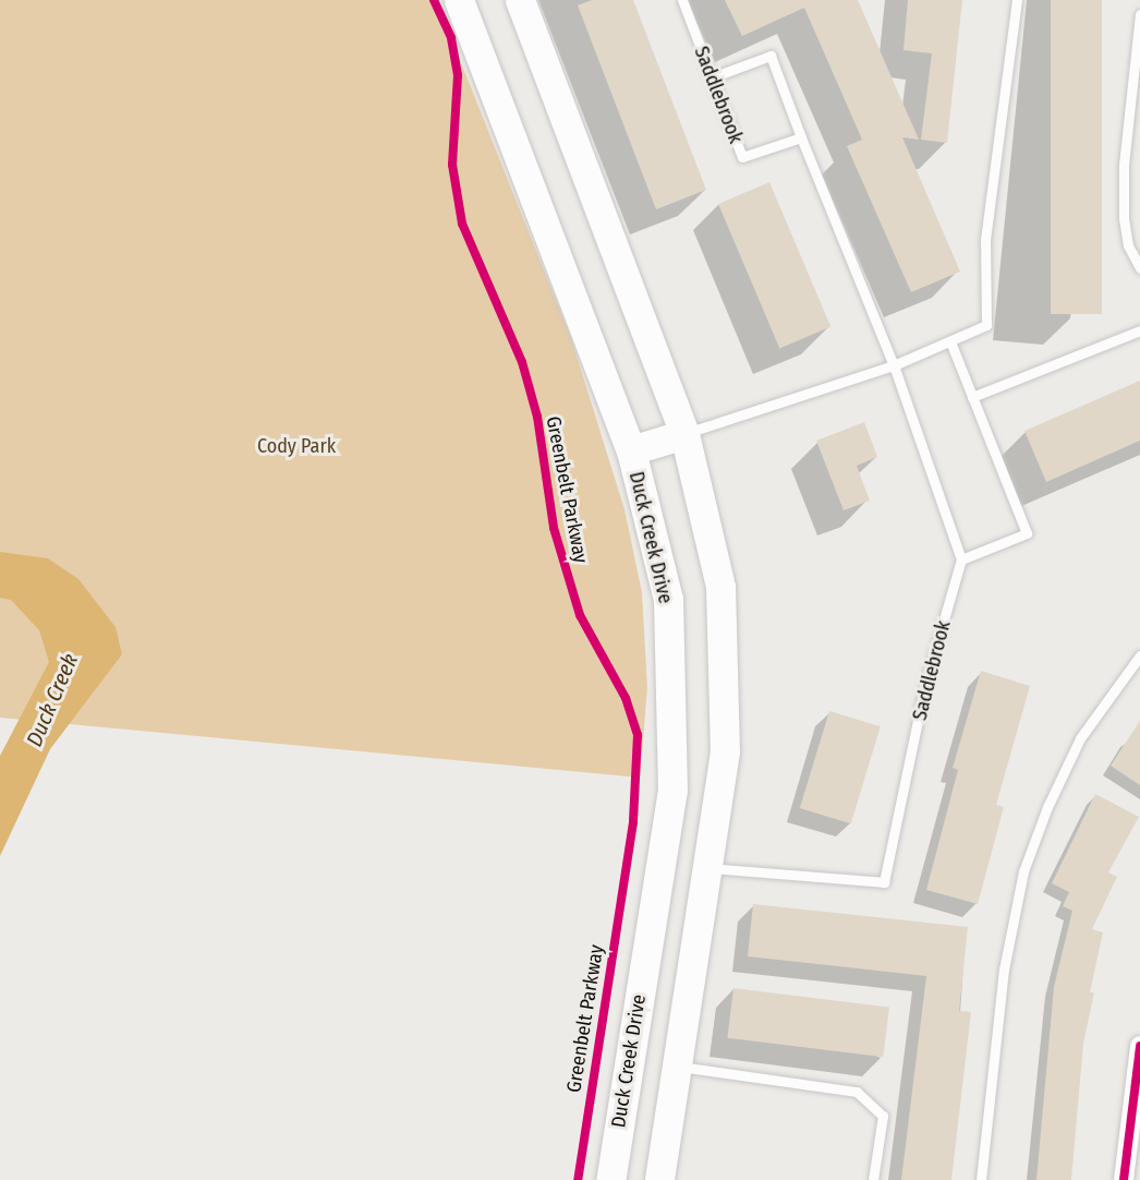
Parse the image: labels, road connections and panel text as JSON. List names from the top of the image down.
{
  "streets": {
    "main road": ["Duck Creek Drive"],
    "lane": ["Saddlebrook"],
    "cycle path": ["Greenbelt Parkway"]
  },
  "water": ["Duck Creek"],
  "parks": ["Cody Park"]
}
